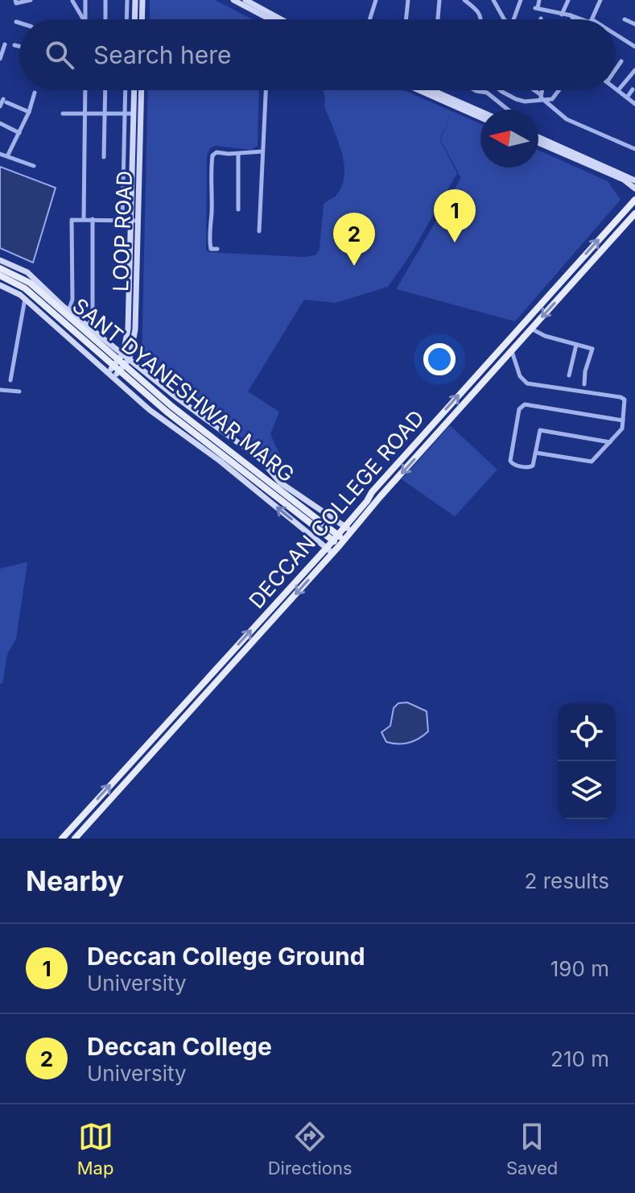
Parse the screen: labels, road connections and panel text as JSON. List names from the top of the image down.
{
  "streets": {
    "main road": ["SANT DYANESHWAR MARG", "DECCAN COLLEGE ROAD"],
    "street": ["LOOP ROAD"]
  },
  "crossings": [
    ["LOOP ROAD", "SANT DYANESHWAR MARG"],
    ["SANT DYANESHWAR MARG", "DECCAN COLLEGE ROAD"]
  ],
  "north": "left",
  "page": {
    "search": "Search here",
    "pins": ["1", "2"],
    "heading": ["Nearby", "2 results"],
    "list": [
      {
        "mark": "1",
        "name": "Deccan College Ground",
        "note": "University",
        "value": "190 m"
      },
      {
        "mark": "2",
        "name": "Deccan College",
        "note": "University",
        "value": "210 m"
      }
    ],
    "nav": ["Map", "Directions", "Saved"]
  }
}
